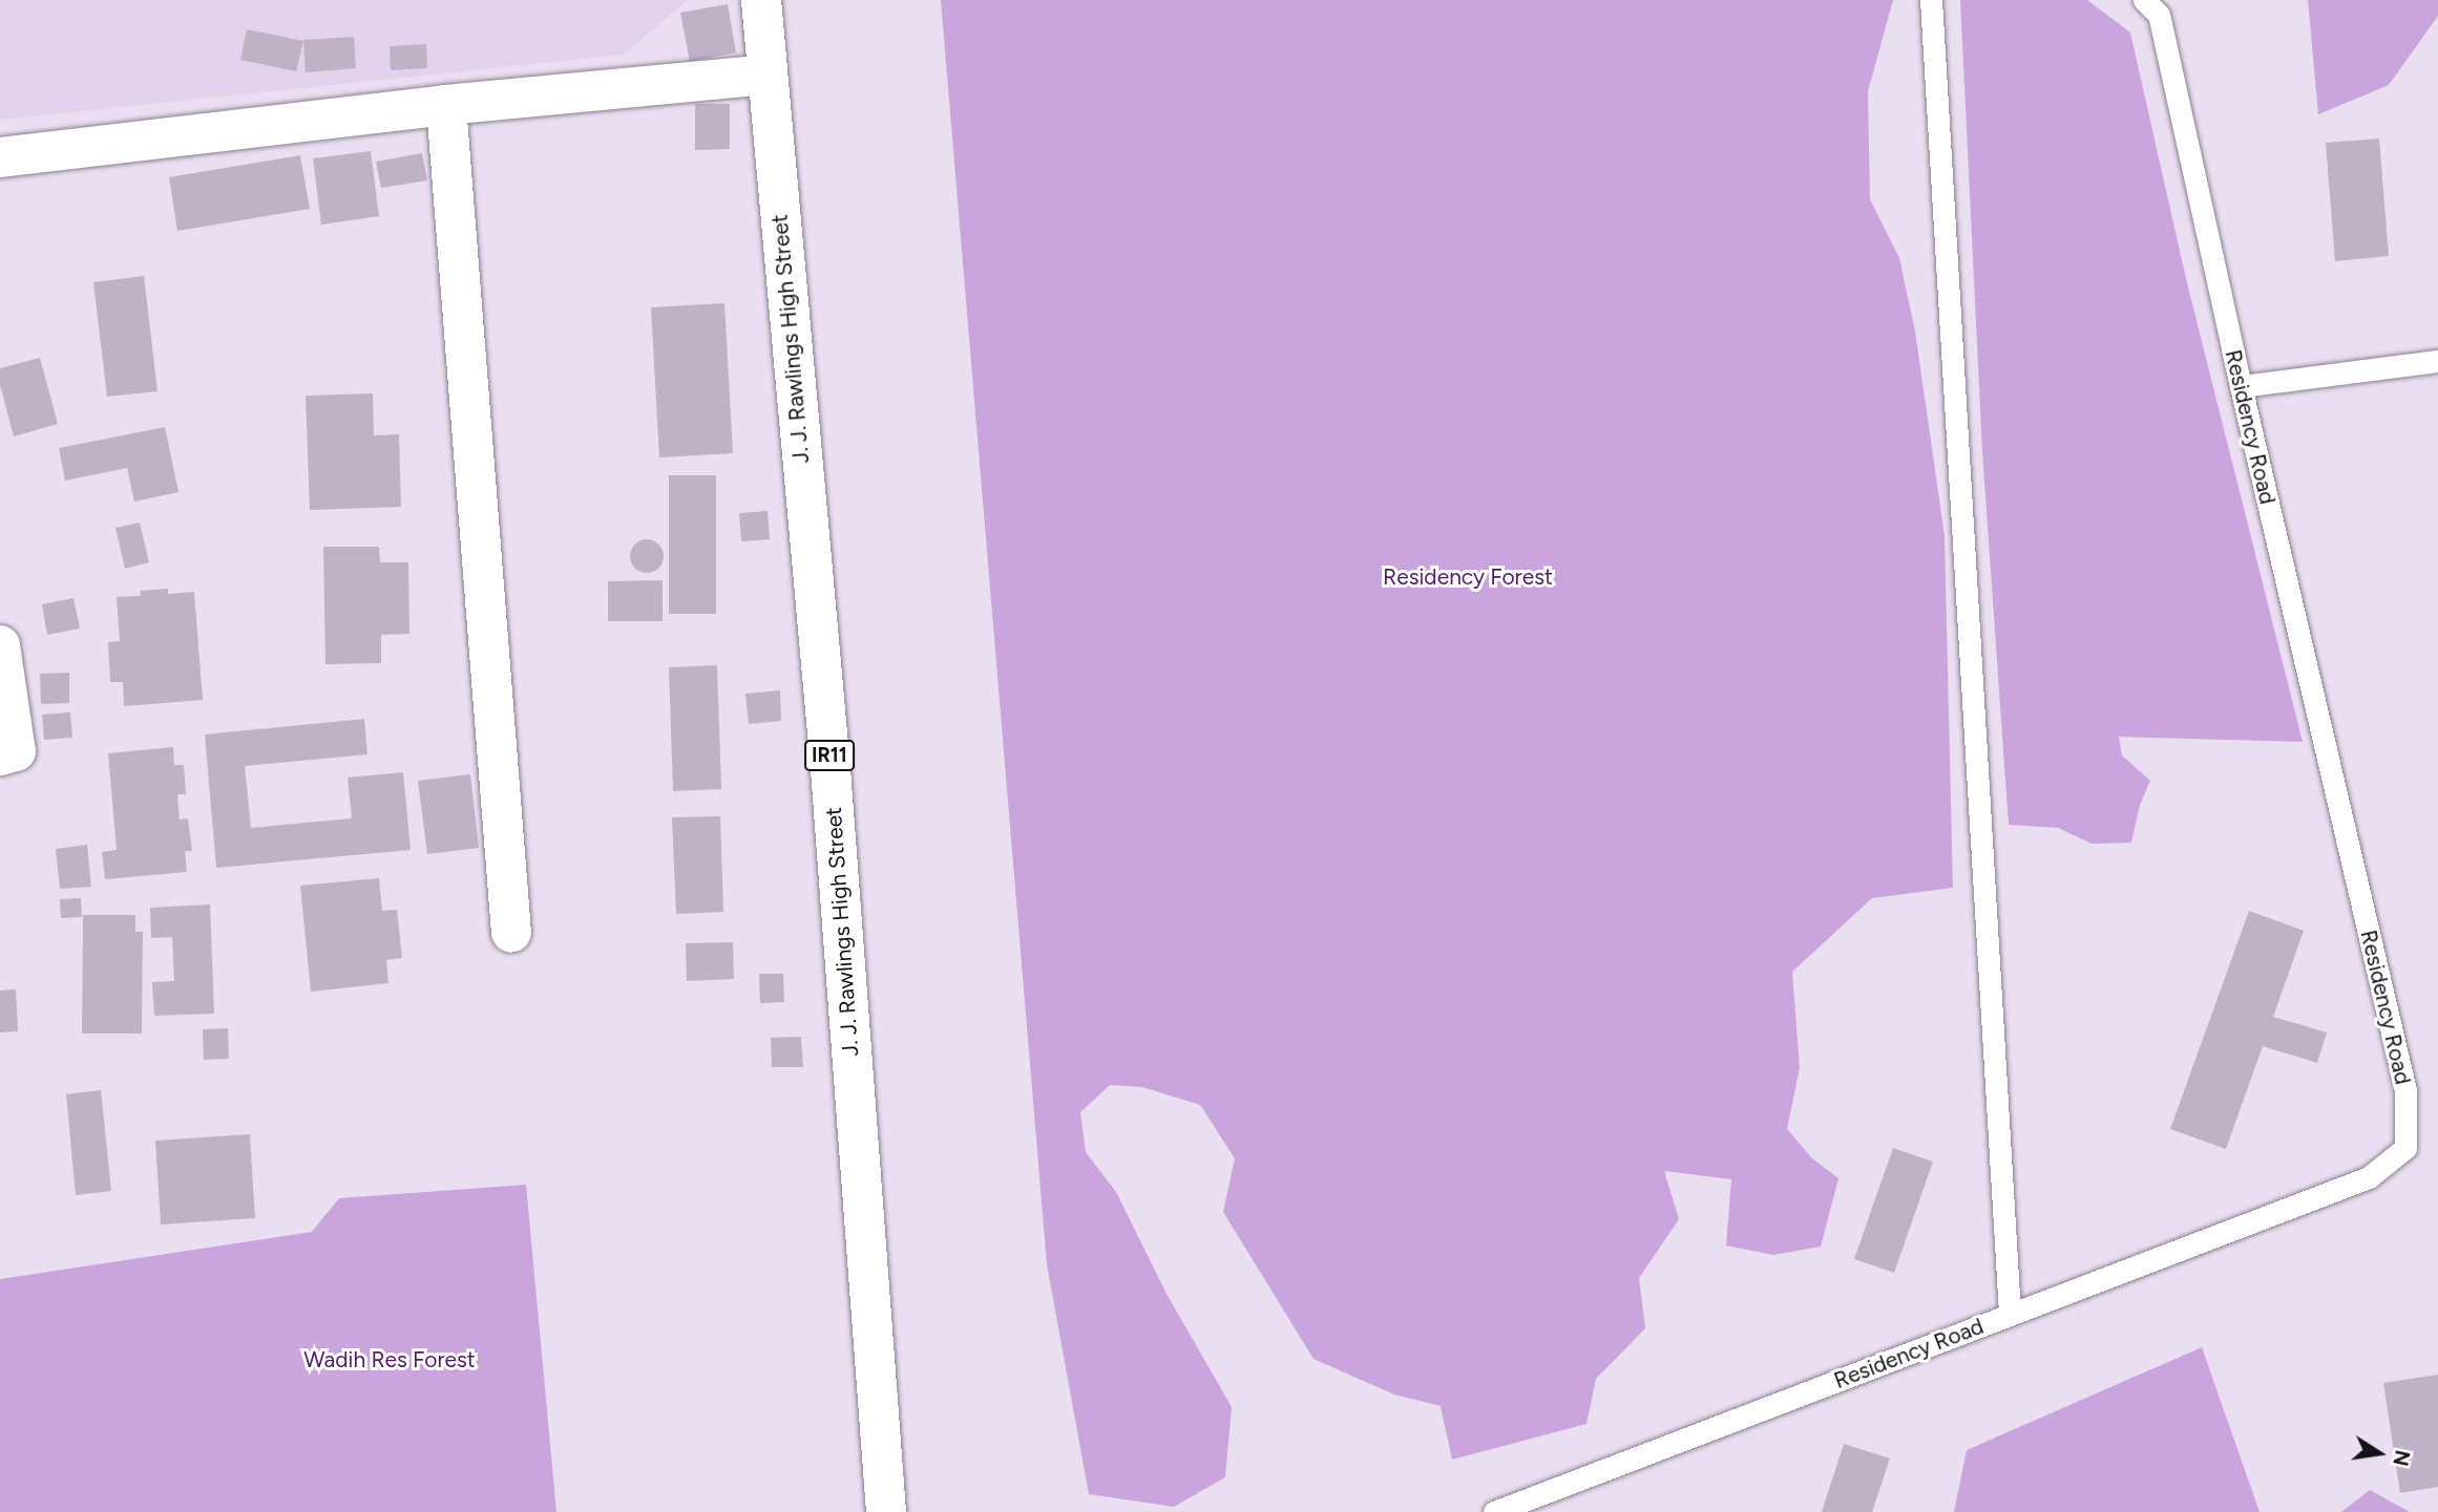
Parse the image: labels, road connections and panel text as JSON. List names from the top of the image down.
{
  "streets": {
    "street": ["J. J. Rawlings High Street", "IR11"],
    "lane": ["Residency Road"]
  },
  "parks": ["Residency Forest", "Wadih Res Forest"],
  "north": "right"
}
